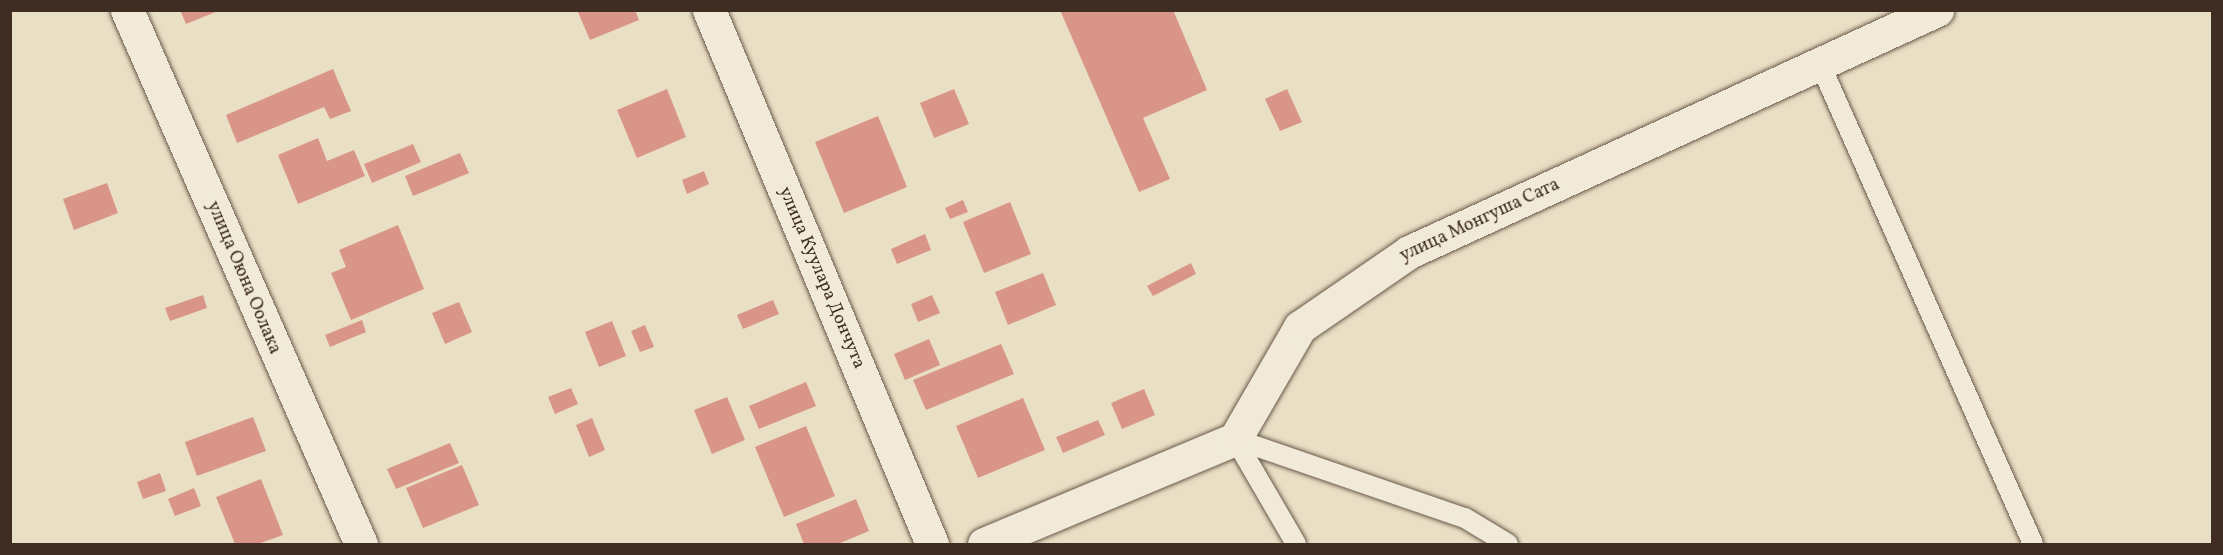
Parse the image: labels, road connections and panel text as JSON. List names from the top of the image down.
{
  "streets": {
    "street": ["улица Монгуша Сата", "улица Оюна Оолака", "улица Куулара Дончута"]
  }
}
